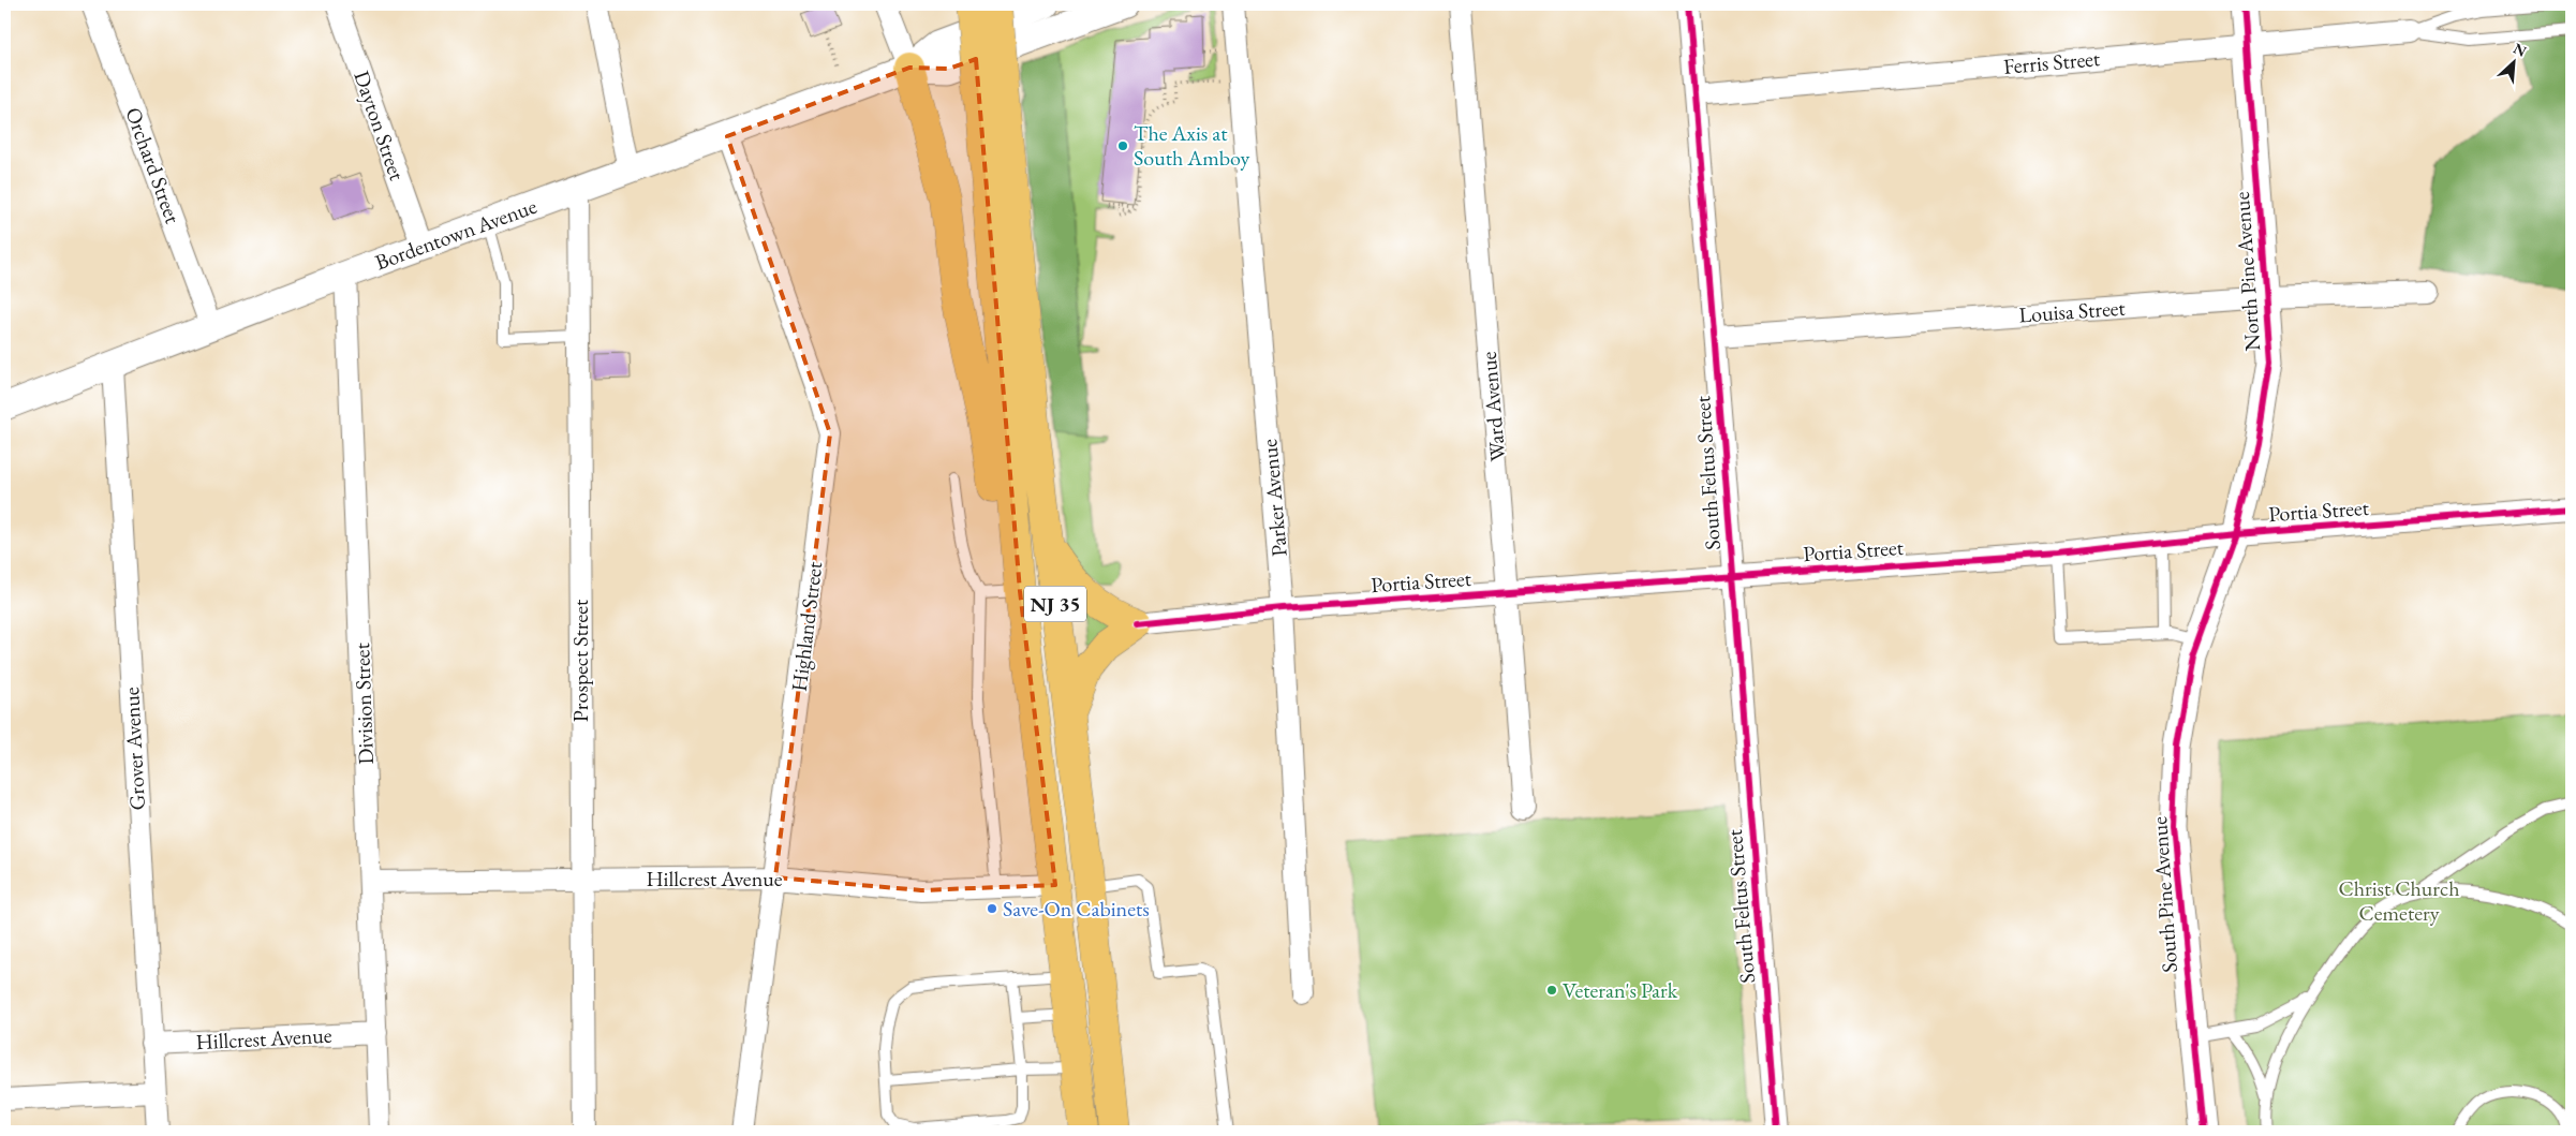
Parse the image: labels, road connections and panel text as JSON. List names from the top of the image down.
{
  "streets": {
    "highway": ["NJ 35"],
    "street": [
      "Ferris Street",
      "Dayton Street",
      "Orchard Street",
      "Bordentown Avenue",
      "North Pine Avenue",
      "Louisa Street",
      "Ward Avenue",
      "South Feltus Street",
      "Parker Avenue",
      "Portia Street",
      "Highland Street",
      "Prospect Street",
      "Division Street",
      "Grover Avenue",
      "Hillcrest Avenue",
      "South Pine Avenue"
    ]
  },
  "crossings": [
    ["Ferris Street", "North Pine Avenue"],
    ["Ferris Street", "South Feltus Street"],
    ["Dayton Street", "Bordentown Avenue"],
    ["Orchard Street", "Bordentown Avenue"],
    ["Bordentown Avenue", "Highland Street"],
    ["Bordentown Avenue", "Prospect Street"],
    ["Bordentown Avenue", "Division Street"],
    ["Bordentown Avenue", "Grover Avenue"],
    ["North Pine Avenue", "Louisa Street"],
    ["North Pine Avenue", "Portia Street"],
    ["North Pine Avenue", "South Pine Avenue"],
    ["Louisa Street", "South Feltus Street"],
    ["Ward Avenue", "Portia Street"],
    ["South Feltus Street", "Portia Street"],
    ["Parker Avenue", "Portia Street"],
    ["Portia Street", "South Pine Avenue"],
    ["NJ 35", "Hillcrest Avenue"],
    ["Highland Street", "Hillcrest Avenue"],
    ["Prospect Street", "Hillcrest Avenue"],
    ["Division Street", "Hillcrest Avenue"],
    ["Grover Avenue", "Hillcrest Avenue"]
  ],
  "parks": ["Christ Church Cemetery"],
  "places": ["The Axis at South Amboy", "Save-On Cabinets", "Veteran's Park"],
  "north": "top right"
}
